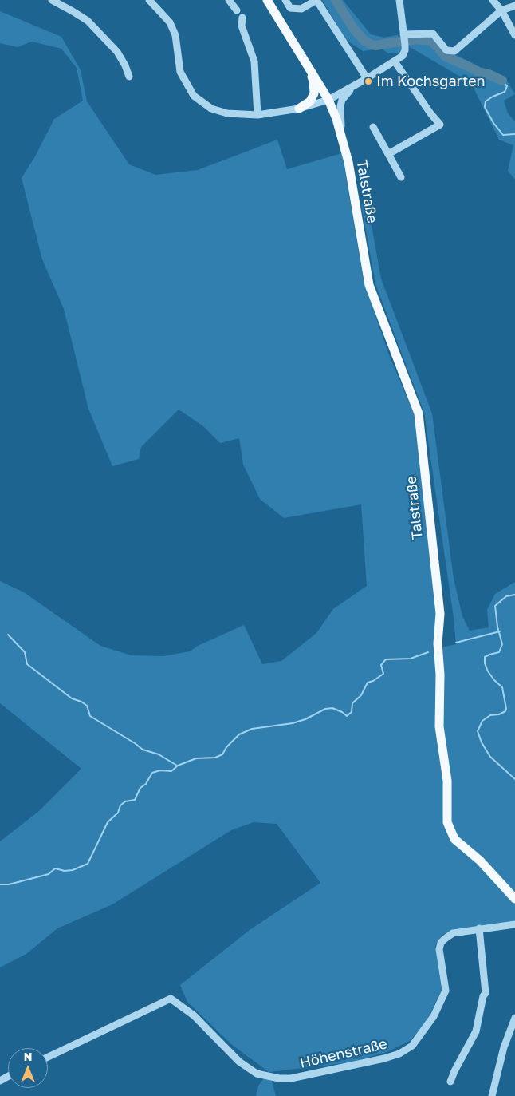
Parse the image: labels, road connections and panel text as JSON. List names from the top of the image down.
{
  "streets": {
    "main road": ["Talstraße"],
    "street": ["Höhenstraße"]
  },
  "places": ["Im Kochsgarten"],
  "north": "top"
}
